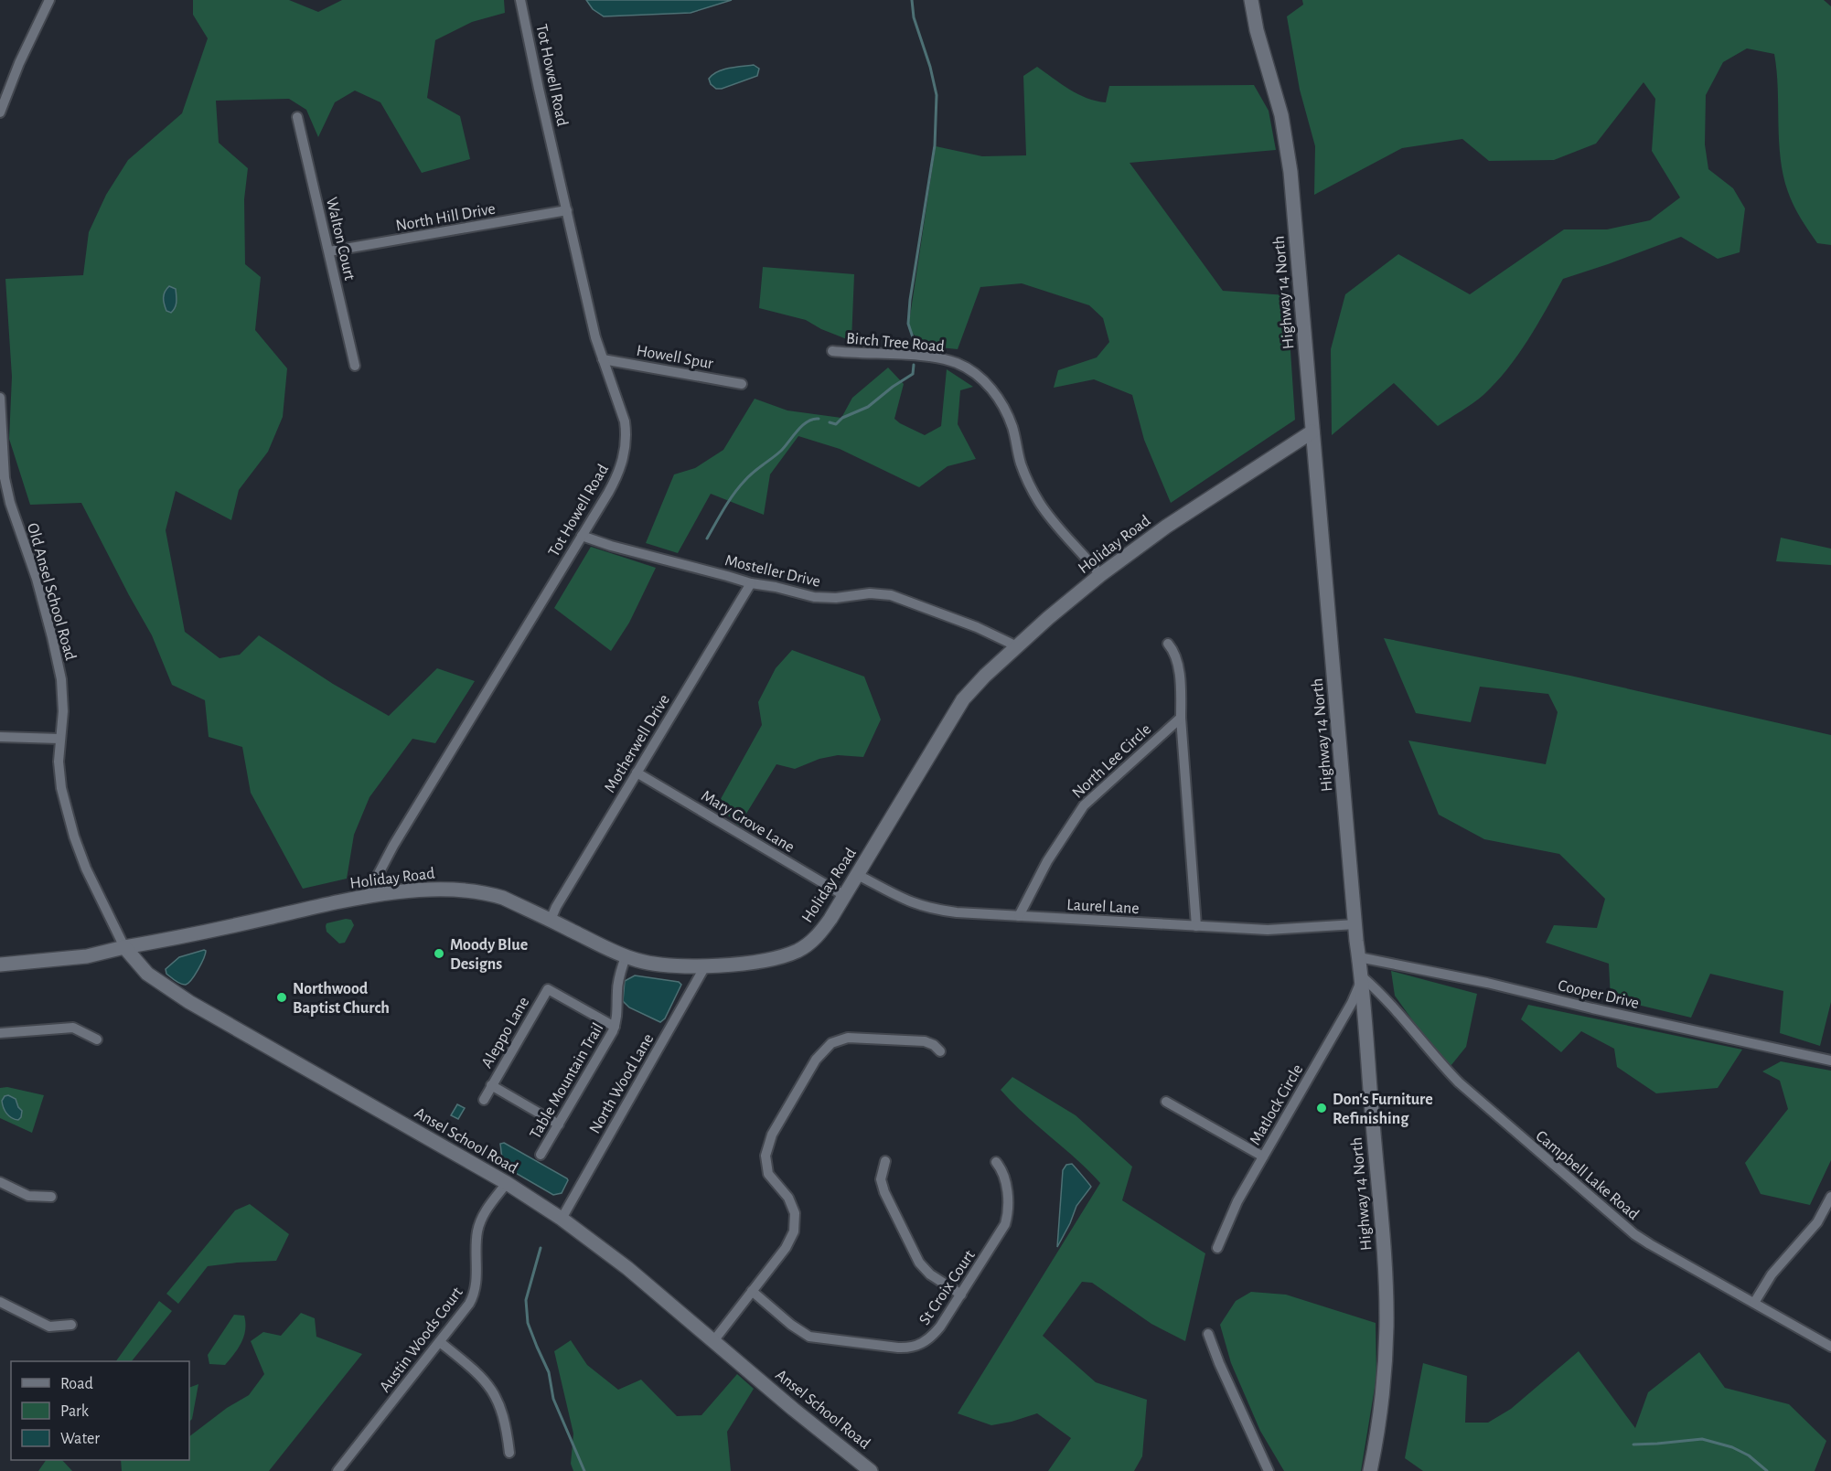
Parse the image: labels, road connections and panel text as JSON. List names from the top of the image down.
{
  "streets": {
    "street": [
      "Tot Howell Road",
      "North Hill Drive",
      "Walton Court",
      "Highway 14 North",
      "Birch Tree Road",
      "Howell Spur",
      "Holiday Road",
      "Mosteller Drive",
      "Old Ansel School Road",
      "Motherwell Drive",
      "North Lee Circle",
      "Mary Grove Lane",
      "Laurel Lane",
      "Cooper Drive",
      "Aleppo Lane",
      "Table Mountain Trail",
      "North Wood Lane",
      "Matlock Circle",
      "Ansel School Road",
      "Campbell Lake Road",
      "St Croix Court",
      "Austin Woods Court"
    ]
  },
  "crossings": [
    ["Tot Howell Road", "North Hill Drive"],
    ["Tot Howell Road", "Howell Spur"],
    ["Tot Howell Road", "Holiday Road"],
    ["Tot Howell Road", "Mosteller Drive"],
    ["North Hill Drive", "Walton Court"],
    ["Highway 14 North", "Holiday Road"],
    ["Highway 14 North", "Laurel Lane"],
    ["Highway 14 North", "Cooper Drive"],
    ["Highway 14 North", "Matlock Circle"],
    ["Highway 14 North", "Campbell Lake Road"],
    ["Birch Tree Road", "Holiday Road"],
    ["Holiday Road", "Mosteller Drive"],
    ["Holiday Road", "Old Ansel School Road"],
    ["Holiday Road", "Motherwell Drive"],
    ["Holiday Road", "Mary Grove Lane"],
    ["Holiday Road", "Laurel Lane"],
    ["Holiday Road", "Table Mountain Trail"],
    ["Holiday Road", "North Wood Lane"],
    ["Holiday Road", "Ansel School Road"],
    ["Mosteller Drive", "Motherwell Drive"],
    ["Old Ansel School Road", "Ansel School Road"],
    ["Motherwell Drive", "Mary Grove Lane"],
    ["North Lee Circle", "Laurel Lane"],
    ["Aleppo Lane", "Table Mountain Trail"],
    ["North Wood Lane", "Ansel School Road"],
    ["Matlock Circle", "Campbell Lake Road"],
    ["Ansel School Road", "Austin Woods Court"]
  ],
  "places": ["Moody Blue Designs", "Northwood Baptist Church", "Don's Furniture Refinishing"],
  "legend": ["Road", "Park", "Water"]
}
